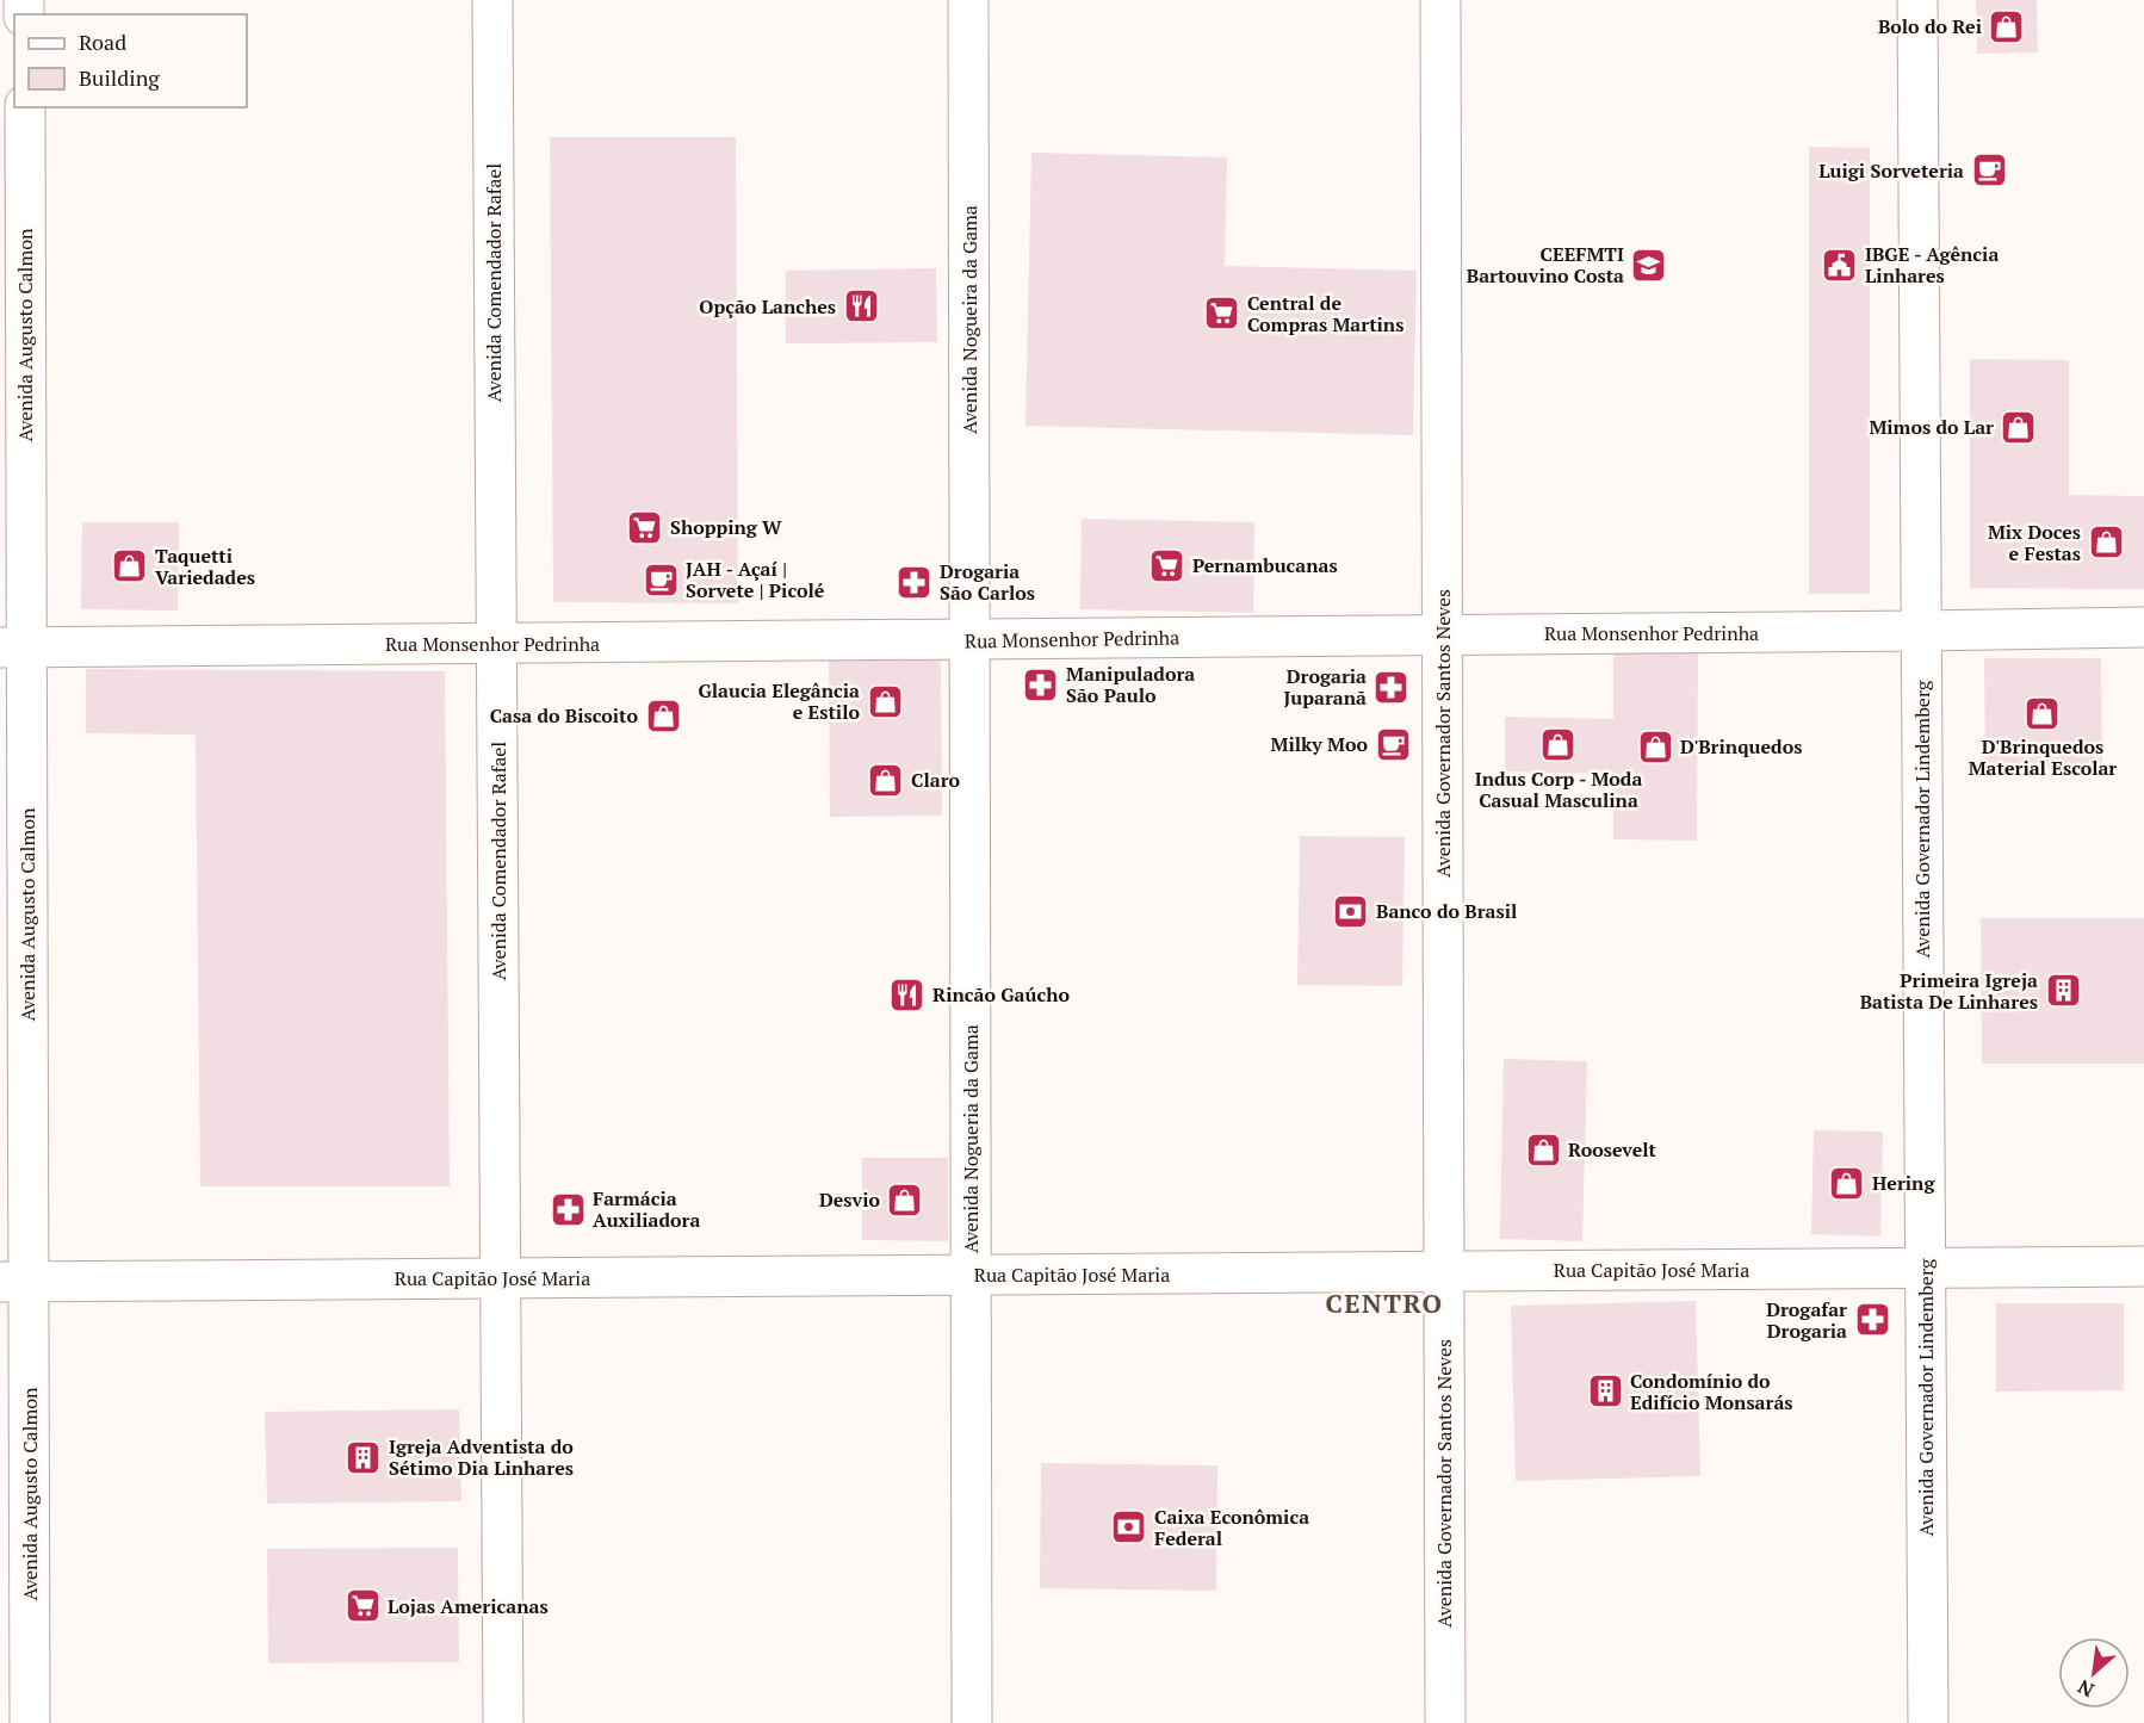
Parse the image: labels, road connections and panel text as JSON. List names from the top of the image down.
{
  "streets": {
    "street": [
      "Avenida Comendador Rafael",
      "Avenida Nogueira da Gama",
      "Avenida Augusto Calmon",
      "Rua Monsenhor Pedrinha",
      "Avenida Governador Santos Neves",
      "Avenida Governador Lindemberg",
      "Avenida Nogueria da Gama",
      "Rua Capitão José Maria"
    ]
  },
  "crossings": [
    ["Avenida Comendador Rafael", "Rua Monsenhor Pedrinha"],
    ["Avenida Comendador Rafael", "Rua Capitão José Maria"],
    ["Avenida Nogueira da Gama", "Rua Monsenhor Pedrinha"],
    ["Avenida Nogueira da Gama", "Avenida Nogueria da Gama"],
    ["Avenida Augusto Calmon", "Rua Monsenhor Pedrinha"],
    ["Avenida Augusto Calmon", "Rua Capitão José Maria"],
    ["Rua Monsenhor Pedrinha", "Avenida Governador Santos Neves"],
    ["Rua Monsenhor Pedrinha", "Avenida Governador Lindemberg"],
    ["Rua Monsenhor Pedrinha", "Avenida Nogueria da Gama"],
    ["Avenida Governador Santos Neves", "Rua Capitão José Maria"],
    ["Avenida Governador Lindemberg", "Rua Capitão José Maria"],
    ["Avenida Nogueria da Gama", "Rua Capitão José Maria"]
  ],
  "districts": ["CENTRO"],
  "places": {
    "shop": [
      "Bolo do Rei",
      "Mimos do Lar",
      "Mix Doces e Festas",
      "Taquetti Variedades",
      "Glaucia Elegância e Estilo",
      "D'Brinquedos Material Escolar",
      "Casa do Biscoito",
      "Indus Corp - Moda Casual Masculina",
      "D'Brinquedos",
      "Claro",
      "Roosevelt",
      "Hering",
      "Desvio"
    ],
    "cafe": ["Luigi Sorveteria", "JAH - Açaí | Sorvete | Picolé", "Milky Moo"],
    "school or university": ["CEEFMTI Bartouvino Costa"],
    "public building": ["IBGE - Agência Linhares"],
    "restaurant": ["Opção Lanches", "Rincão Gaúcho"],
    "supermarket": [
      "Central de Compras Martins",
      "Shopping W",
      "Pernambucanas",
      "Lojas Americanas"
    ],
    "pharmacy": [
      "Drogaria São Carlos",
      "Manipuladora São Paulo",
      "Drogaria Juparanã",
      "Farmácia Auxiliadora",
      "Drogafar Drogaria"
    ],
    "bank": ["Banco do Brasil", "Caixa Econômica Federal"],
    "building": ["Primeira Igreja Batista De Linhares", "Condomínio do Edifício Monsarás", "Igreja Adventista do Sétimo Dia Linhares"]
  },
  "legend": ["Road", "Building"],
  "north": "bottom left"
}
